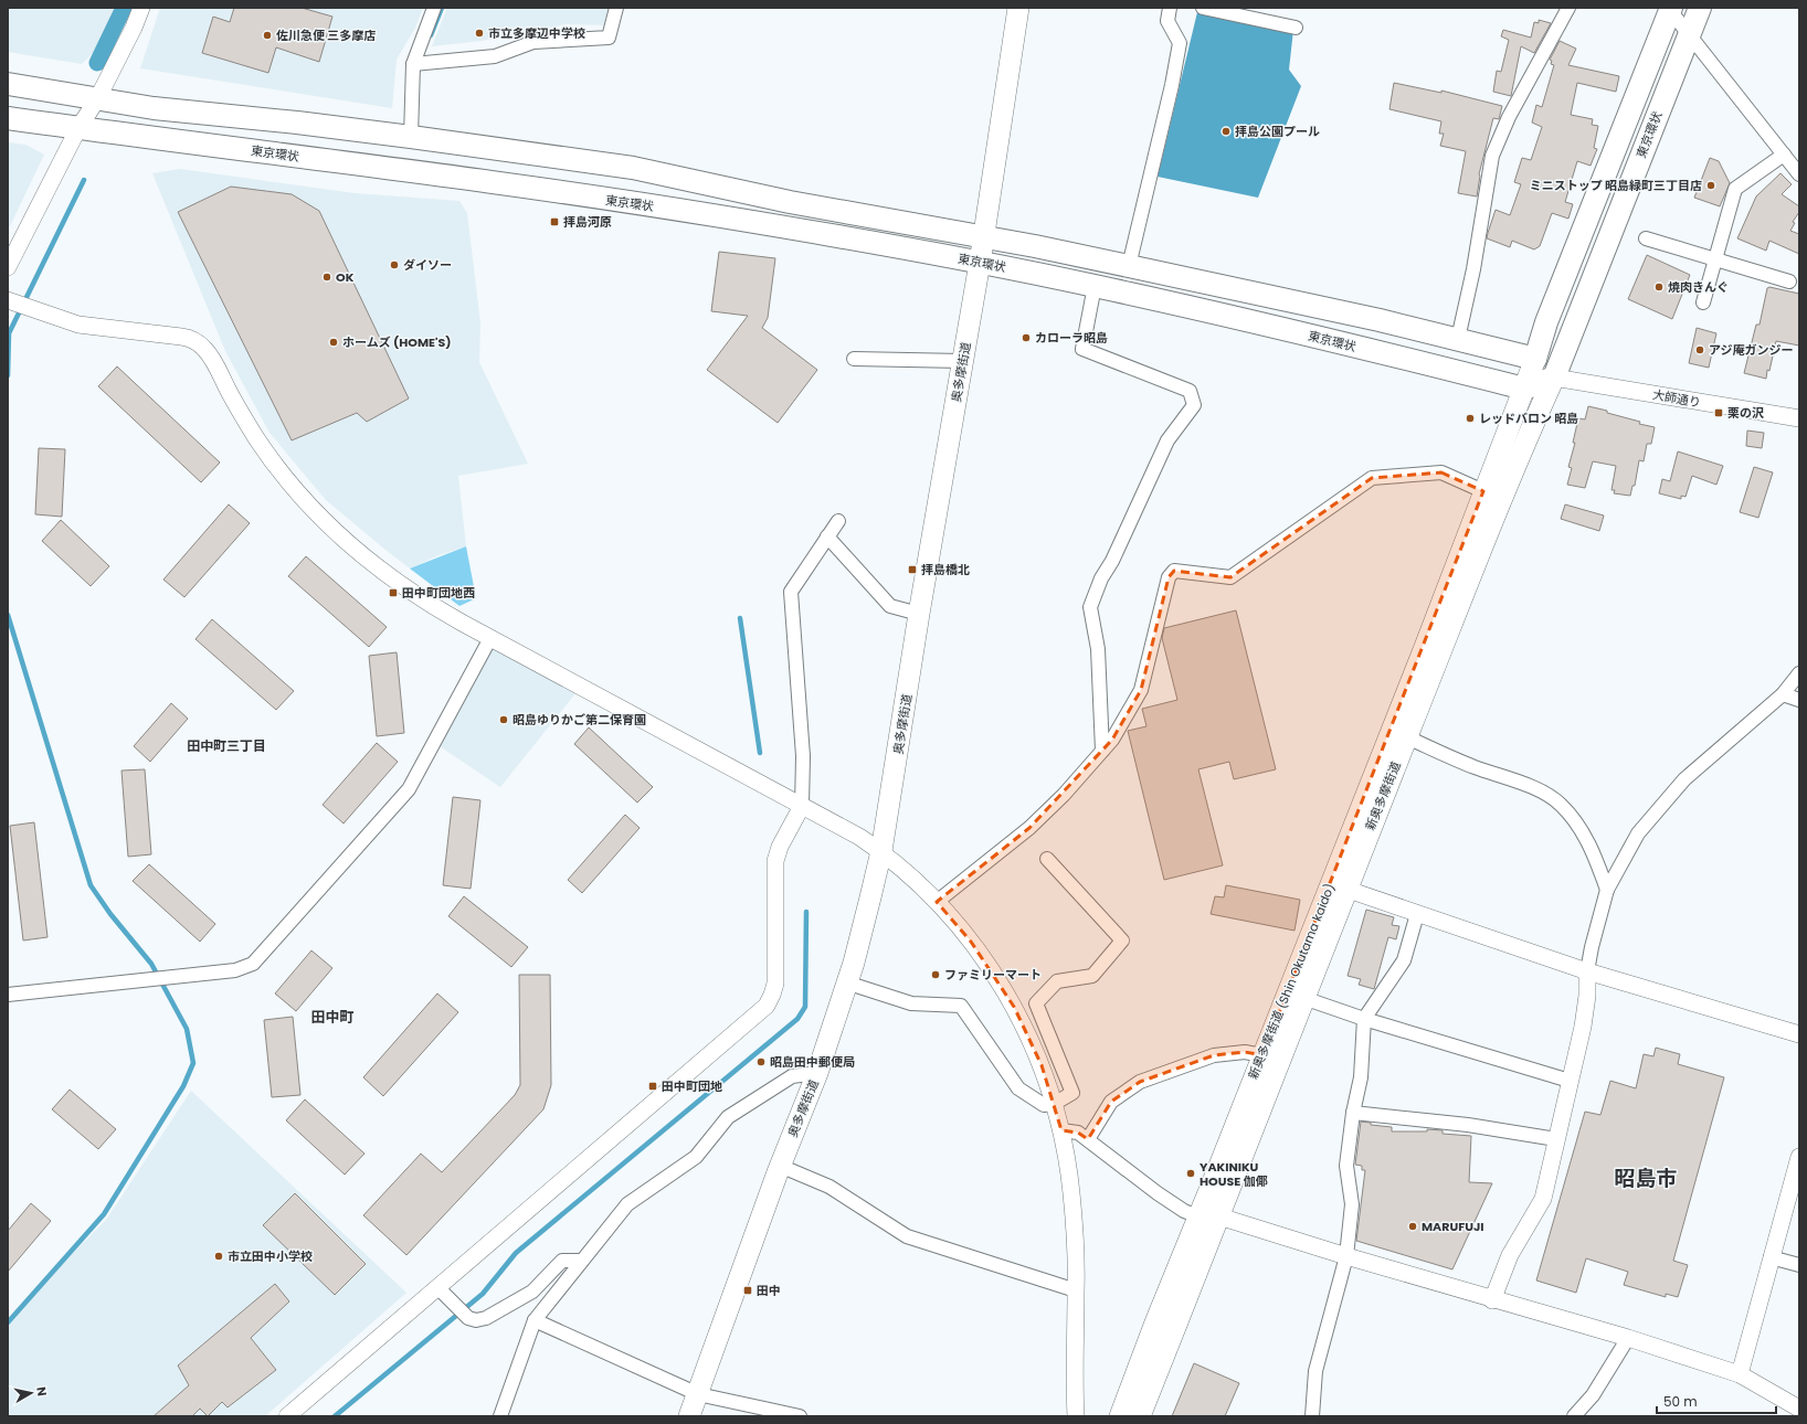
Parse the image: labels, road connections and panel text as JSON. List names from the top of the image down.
{
  "streets": {
    "highway": ["東京環状"],
    "main road": ["奥多摩街道", "新奥多摩街道", "新奥多摩街道 (Shin Okutama kaido)"],
    "street": ["大師通り"]
  },
  "crossings": [
    ["東京環状", "奥多摩街道"],
    ["東京環状", "大師通り"],
    ["東京環状", "新奥多摩街道"],
    ["大師通り", "新奥多摩街道"],
    ["新奥多摩街道", "新奥多摩街道 (Shin Okutama kaido)"]
  ],
  "districts": ["田中町三丁目", "田中町", "昭島市"],
  "places": {
    "other": [
      "市立多摩辺中学校",
      "佐川急便 三多摩店",
      "拝島公園プール",
      "ミニストップ 昭島緑町三丁目店",
      "ダイソー",
      "OK",
      "焼肉きんぐ",
      "カローラ昭島",
      "ホームズ (HOME'S)",
      "アジ庵ガンジー",
      "レッドバロン 昭島",
      "昭島ゆりかご第二保育園",
      "ファミリーマート",
      "昭島田中郵便局",
      "YAKINIKU HOUSE 伽倻",
      "MARUFUJI",
      "市立田中小学校"
    ],
    "transit": [
      "拝島河原",
      "栗の沢",
      "拝島橋北",
      "田中町団地西",
      "田中町団地",
      "田中"
    ]
  },
  "scale_bar": "50 m",
  "north": "right"
}
